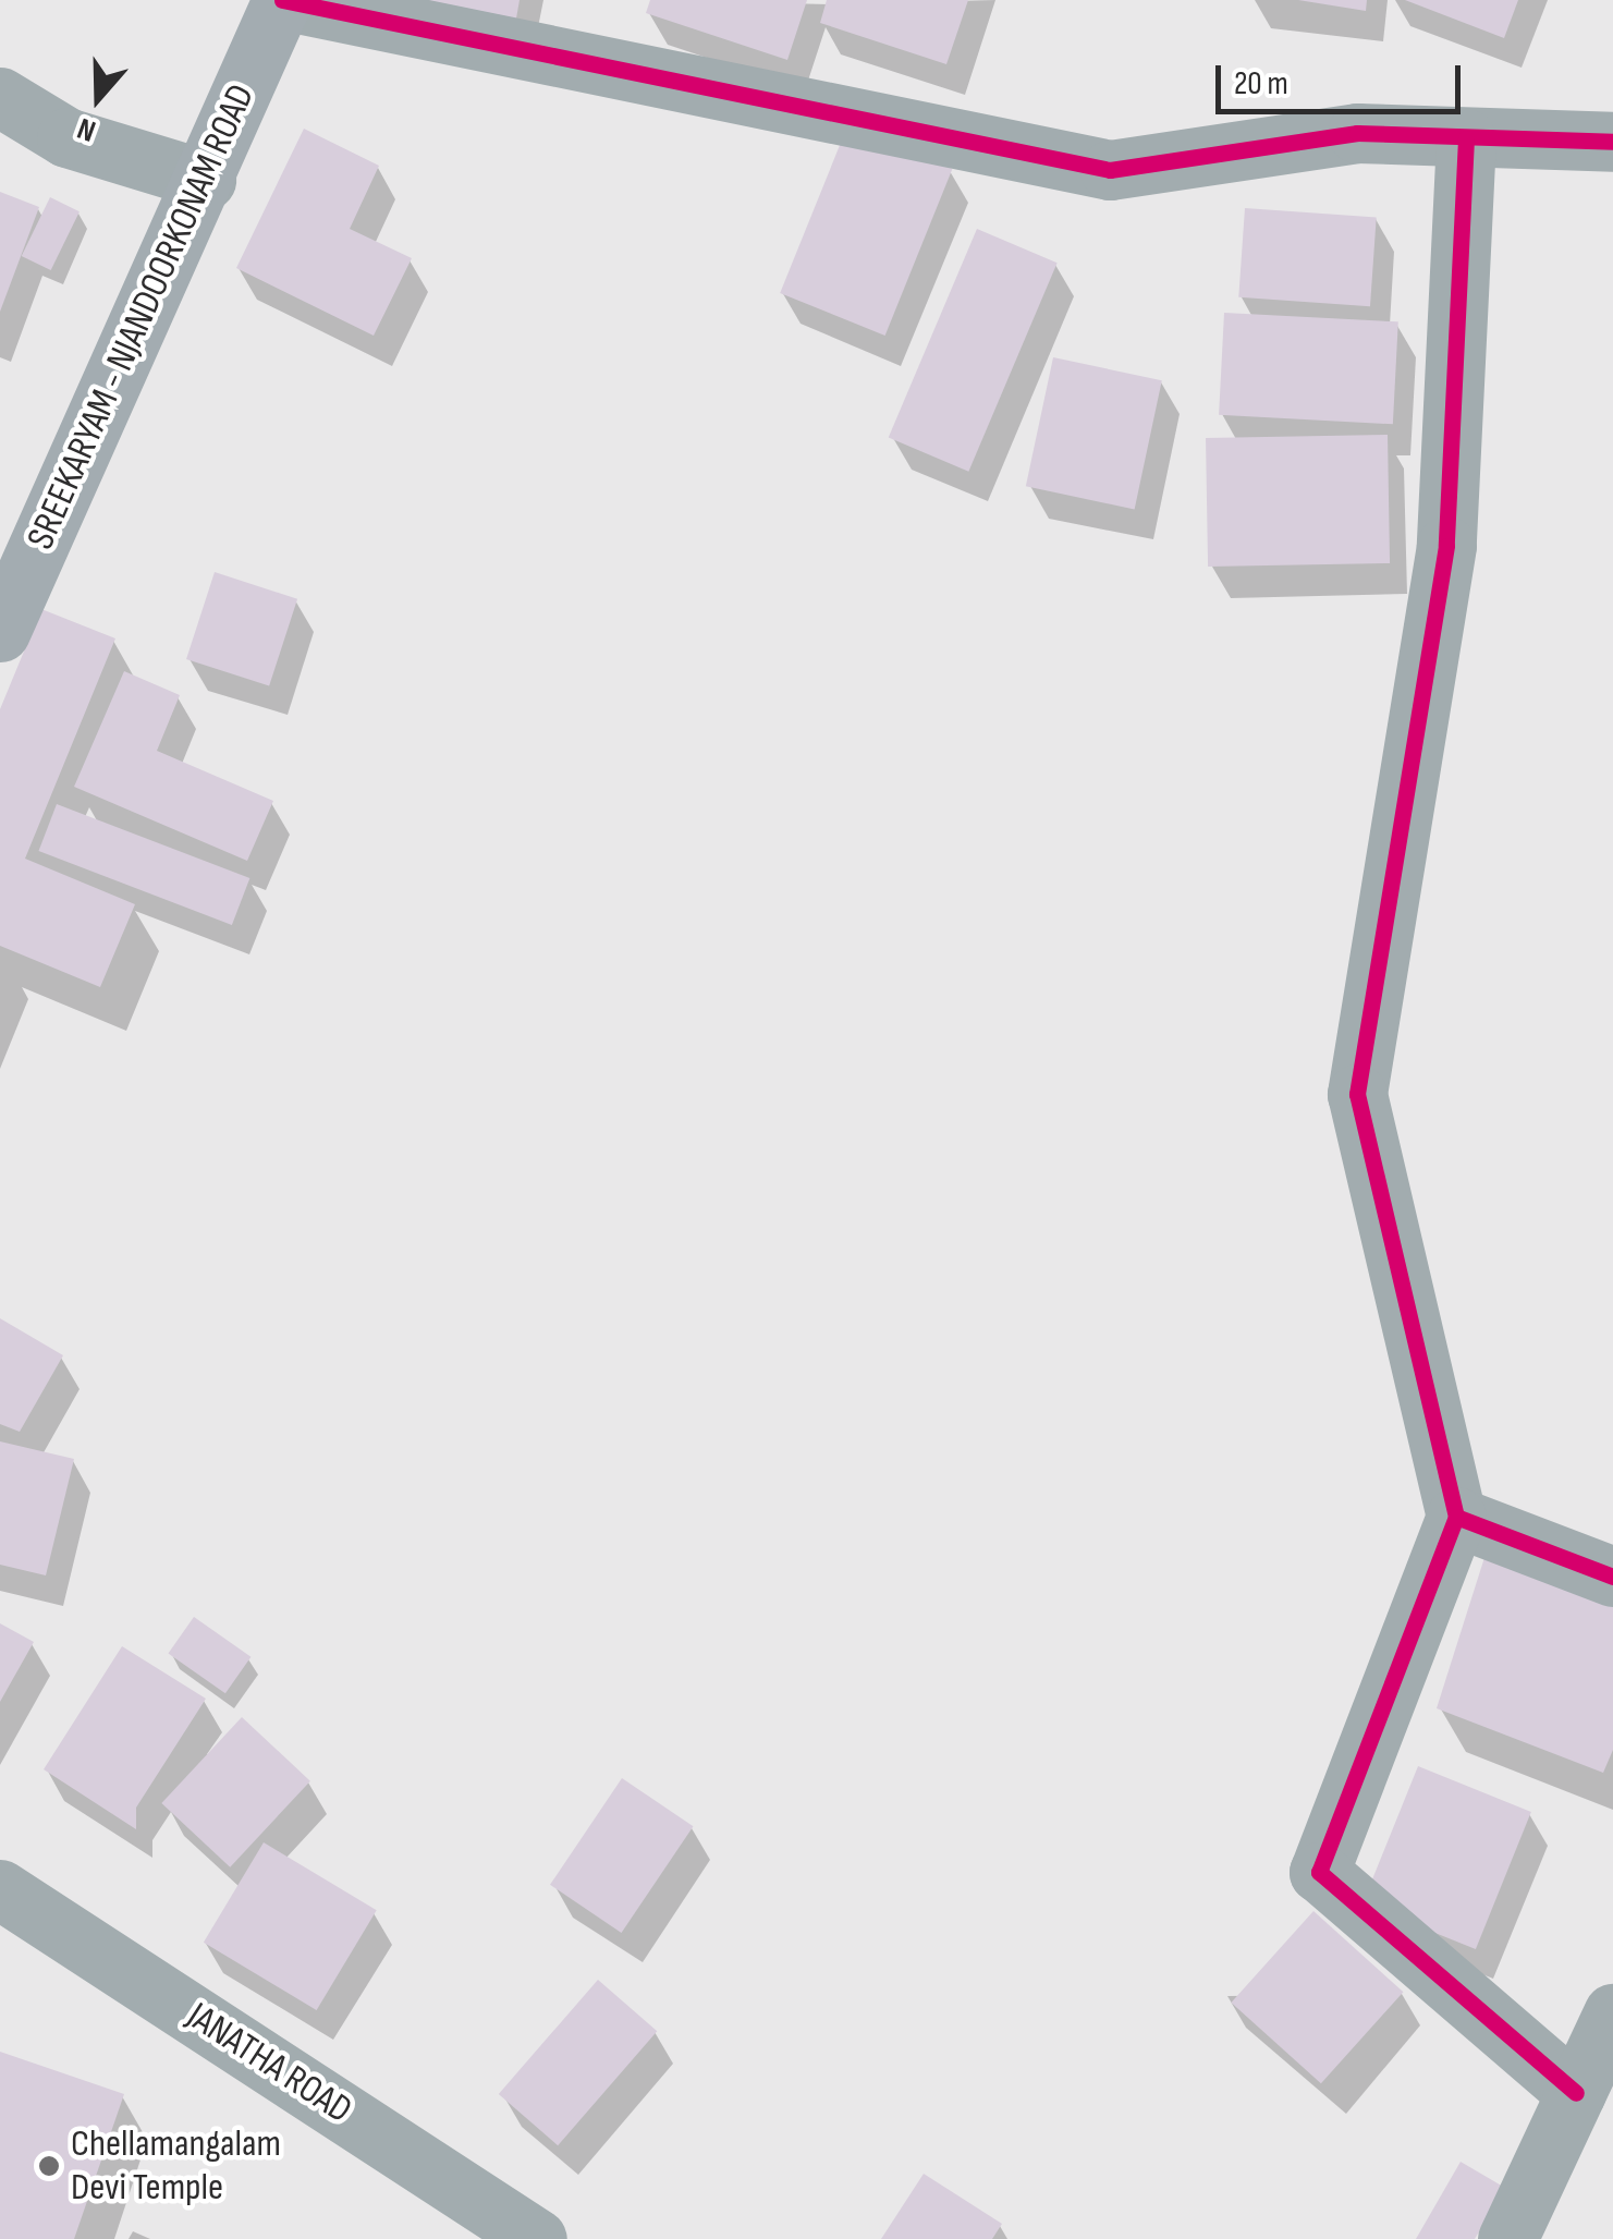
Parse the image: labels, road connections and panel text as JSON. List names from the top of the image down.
{
  "streets": {
    "main road": ["SREEKARYAM - NJANDOORKONAM ROAD"],
    "street": ["JANATHA ROAD"]
  },
  "places": ["Chellamangalam Devi Temple"],
  "scale_bar": "20 m",
  "north": "bottom"
}
